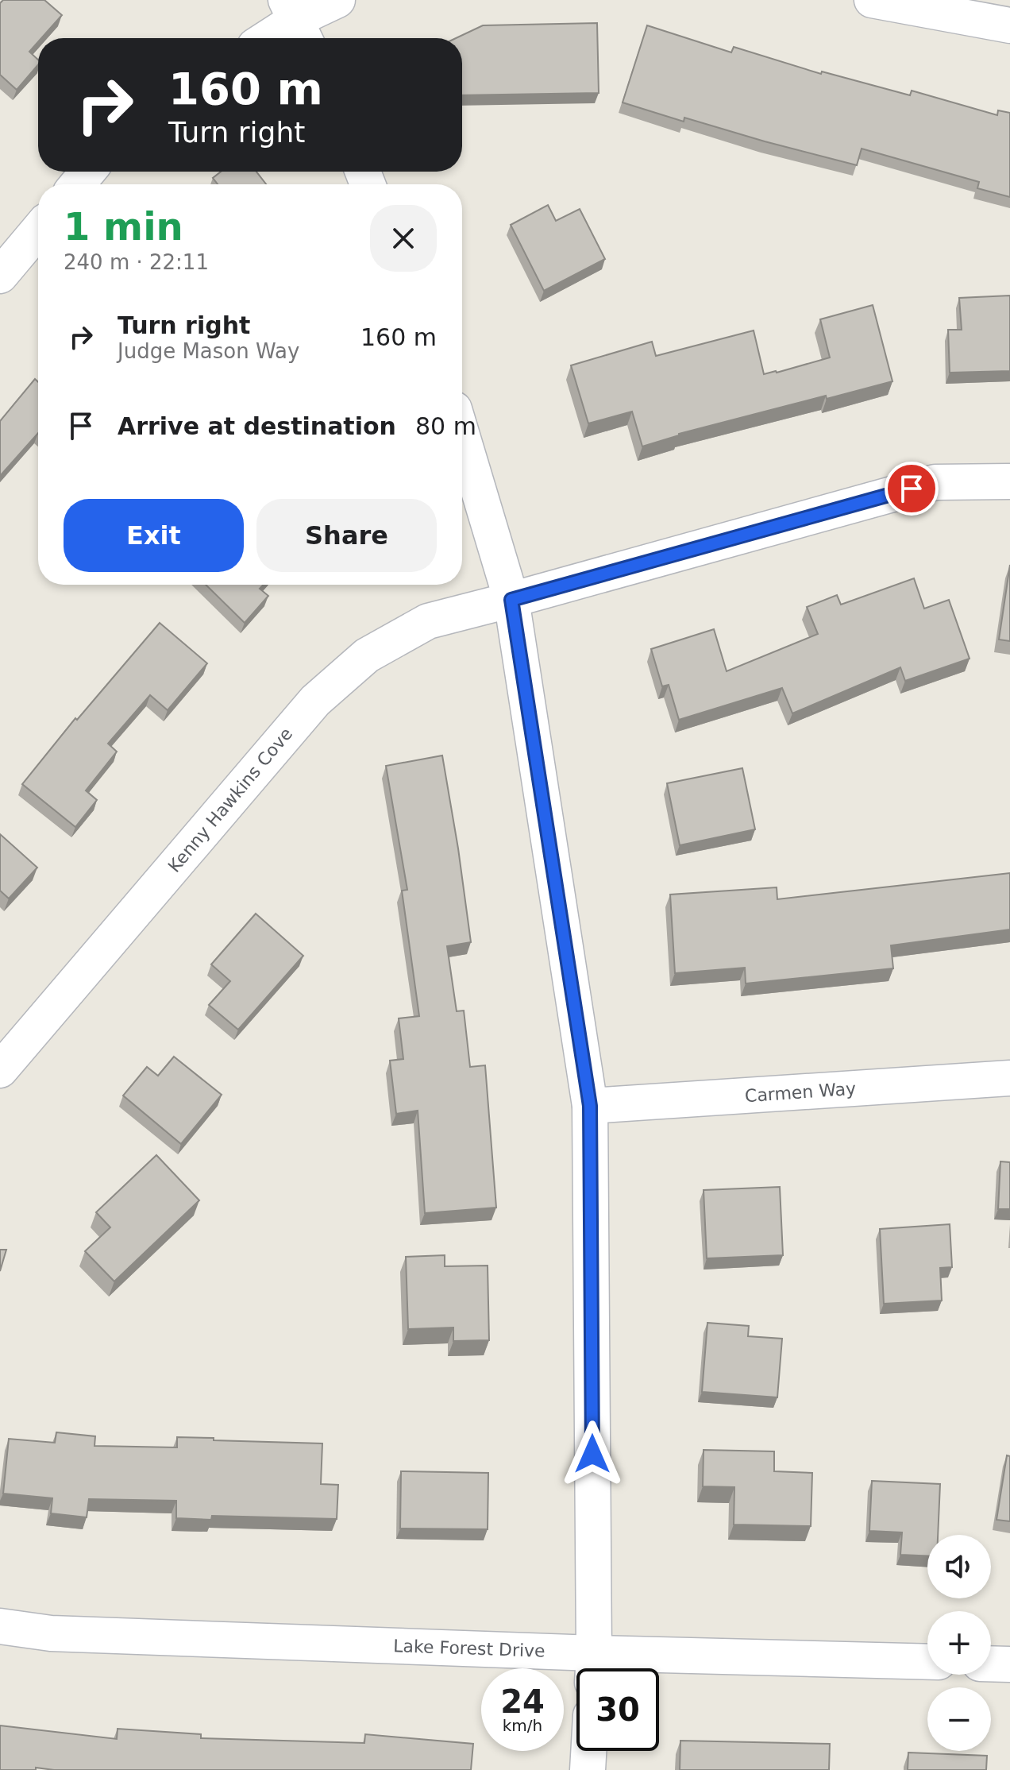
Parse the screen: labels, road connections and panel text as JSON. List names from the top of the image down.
{
  "streets": {
    "street": ["Kenny Hawkins Cove", "Carmen Way", "Lake Forest Drive"]
  },
  "page": {
    "turn": ["160 m", "Turn right"],
    "heading": ["1 min", "240 m · 22:11"],
    "list": [
      {
        "name": "Turn right",
        "note": "Judge Mason Way",
        "value": "160 m"
      },
      {
        "name": "Arrive at destination",
        "value": "80 m"
      }
    ],
    "buttons": ["Exit", "Share"],
    "map_buttons": ["+", "−"],
    "speed": "24 km/h",
    "limit": "30"
  }
}
